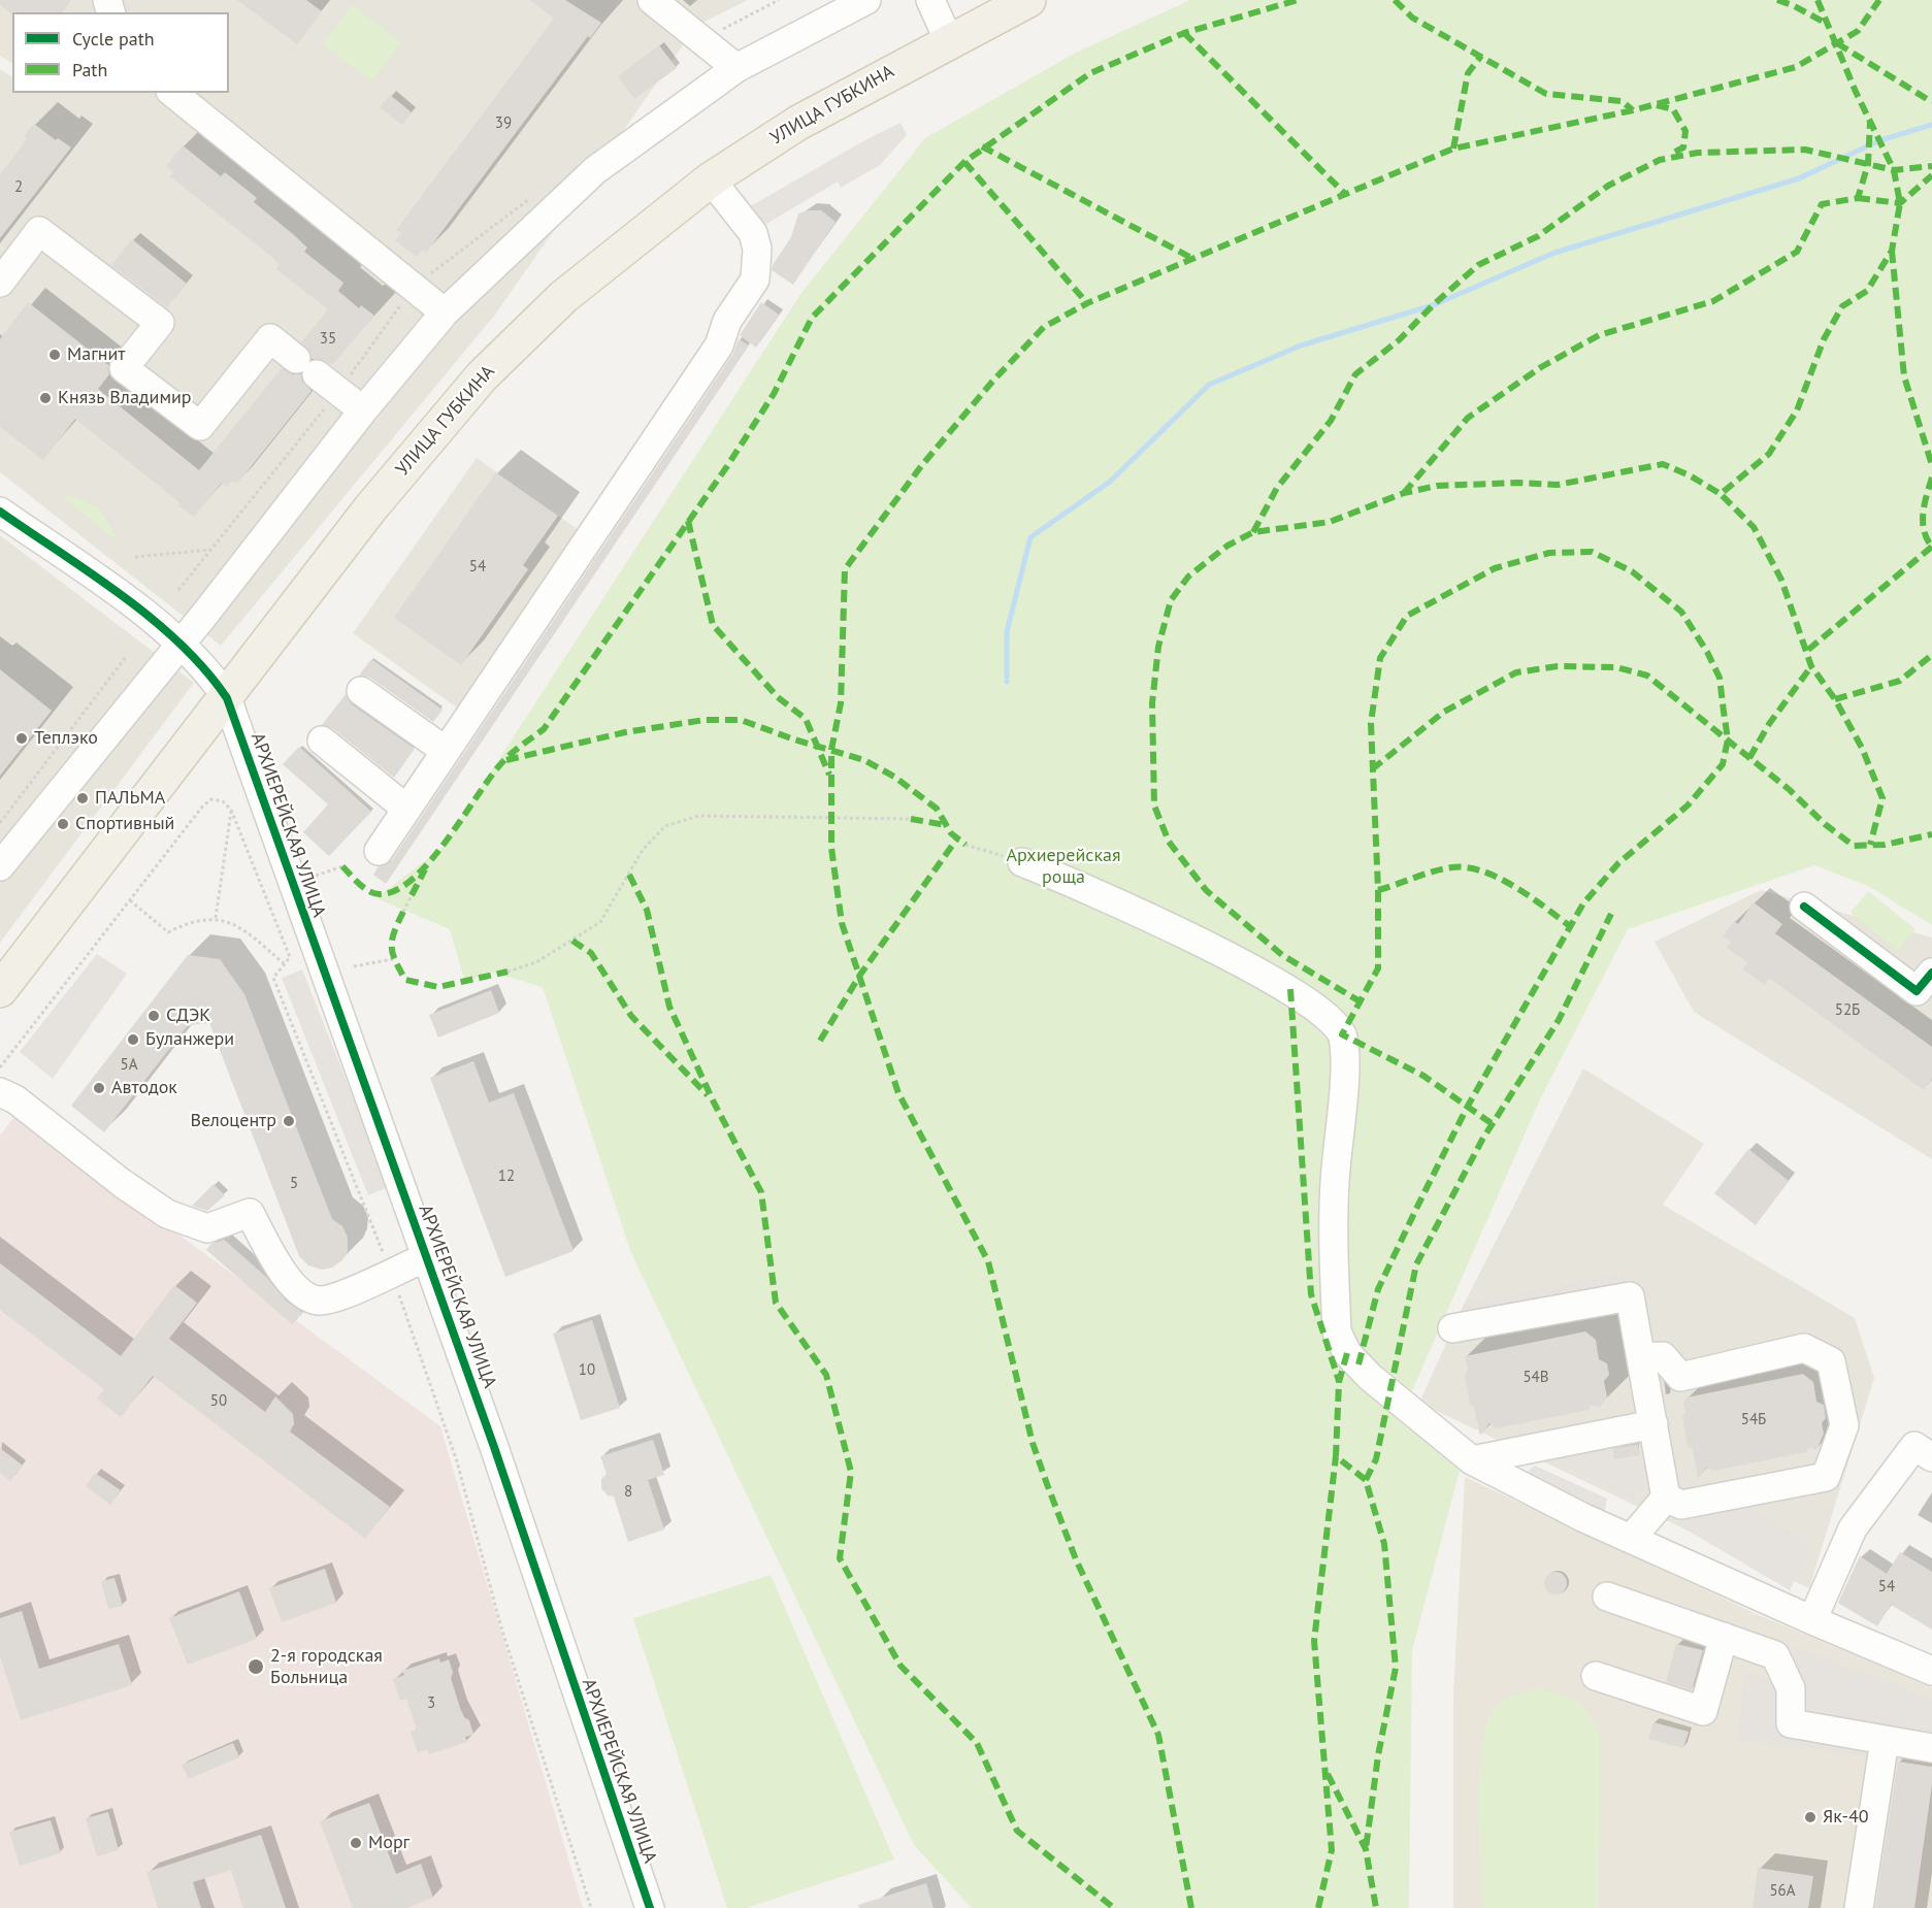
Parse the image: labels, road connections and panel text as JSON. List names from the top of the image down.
{
  "streets": {
    "main road": ["УЛИЦА ГУБКИНА"],
    "street": ["АРХИЕРЕЙСКАЯ УЛИЦА"]
  },
  "crossings": [
    ["УЛИЦА ГУБКИНА", "АРХИЕРЕЙСКАЯ УЛИЦА"]
  ],
  "parks": ["Архиерейская роща"],
  "places": [
    "Магнит",
    "Князь Владимир",
    "Теплэко",
    "ПАЛЬМА",
    "Спортивный",
    "СДЭК",
    "Буланжери",
    "Автодок",
    "Велоцентр",
    "2-я городская Больница",
    "Як-40",
    "Морг"
  ],
  "house_numbers": [
    "39",
    "2",
    "35",
    "54",
    "52Б",
    "5А",
    "12",
    "5",
    "10",
    "54В",
    "50",
    "54Б",
    "8",
    "54",
    "3",
    "56А"
  ],
  "legend": ["Cycle path", "Path"]
}
